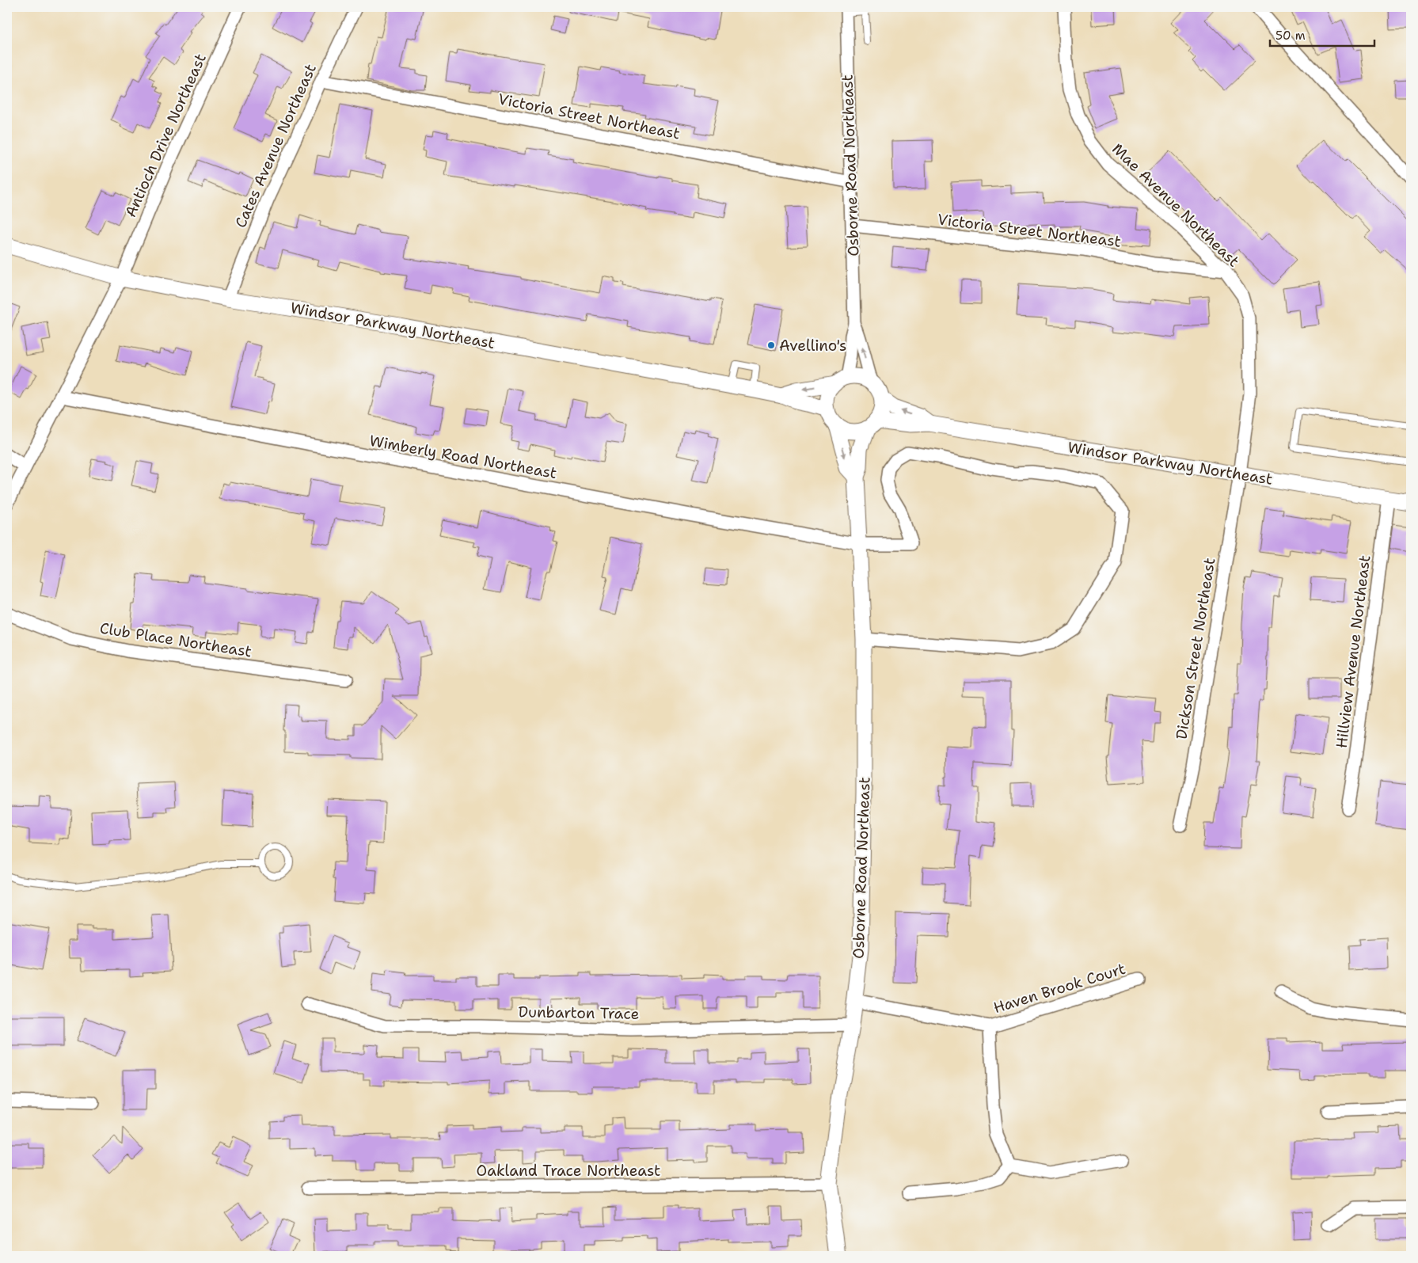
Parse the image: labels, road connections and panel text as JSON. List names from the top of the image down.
{
  "streets": {
    "street": [
      "Victoria Street Northeast",
      "Antioch Drive Northeast",
      "Cates Avenue Northeast",
      "Osborne Road Northeast",
      "Mae Avenue Northeast",
      "Windsor Parkway Northeast",
      "Wimberly Road Northeast",
      "Club Place Northeast",
      "Dickson Street Northeast",
      "Hillview Avenue Northeast",
      "Haven Brook Court",
      "Dunbarton Trace",
      "Oakland Trace Northeast"
    ]
  },
  "crossings": [
    ["Victoria Street Northeast", "Cates Avenue Northeast"],
    ["Victoria Street Northeast", "Osborne Road Northeast"],
    ["Victoria Street Northeast", "Mae Avenue Northeast"],
    ["Antioch Drive Northeast", "Windsor Parkway Northeast"],
    ["Antioch Drive Northeast", "Wimberly Road Northeast"],
    ["Cates Avenue Northeast", "Windsor Parkway Northeast"],
    ["Osborne Road Northeast", "Windsor Parkway Northeast"],
    ["Osborne Road Northeast", "Wimberly Road Northeast"],
    ["Osborne Road Northeast", "Dunbarton Trace"],
    ["Osborne Road Northeast", "Oakland Trace Northeast"],
    ["Mae Avenue Northeast", "Windsor Parkway Northeast"],
    ["Mae Avenue Northeast", "Dickson Street Northeast"],
    ["Windsor Parkway Northeast", "Dickson Street Northeast"],
    ["Windsor Parkway Northeast", "Hillview Avenue Northeast"]
  ],
  "places": ["Avellino's"],
  "scale_bar": "50 m"
}
